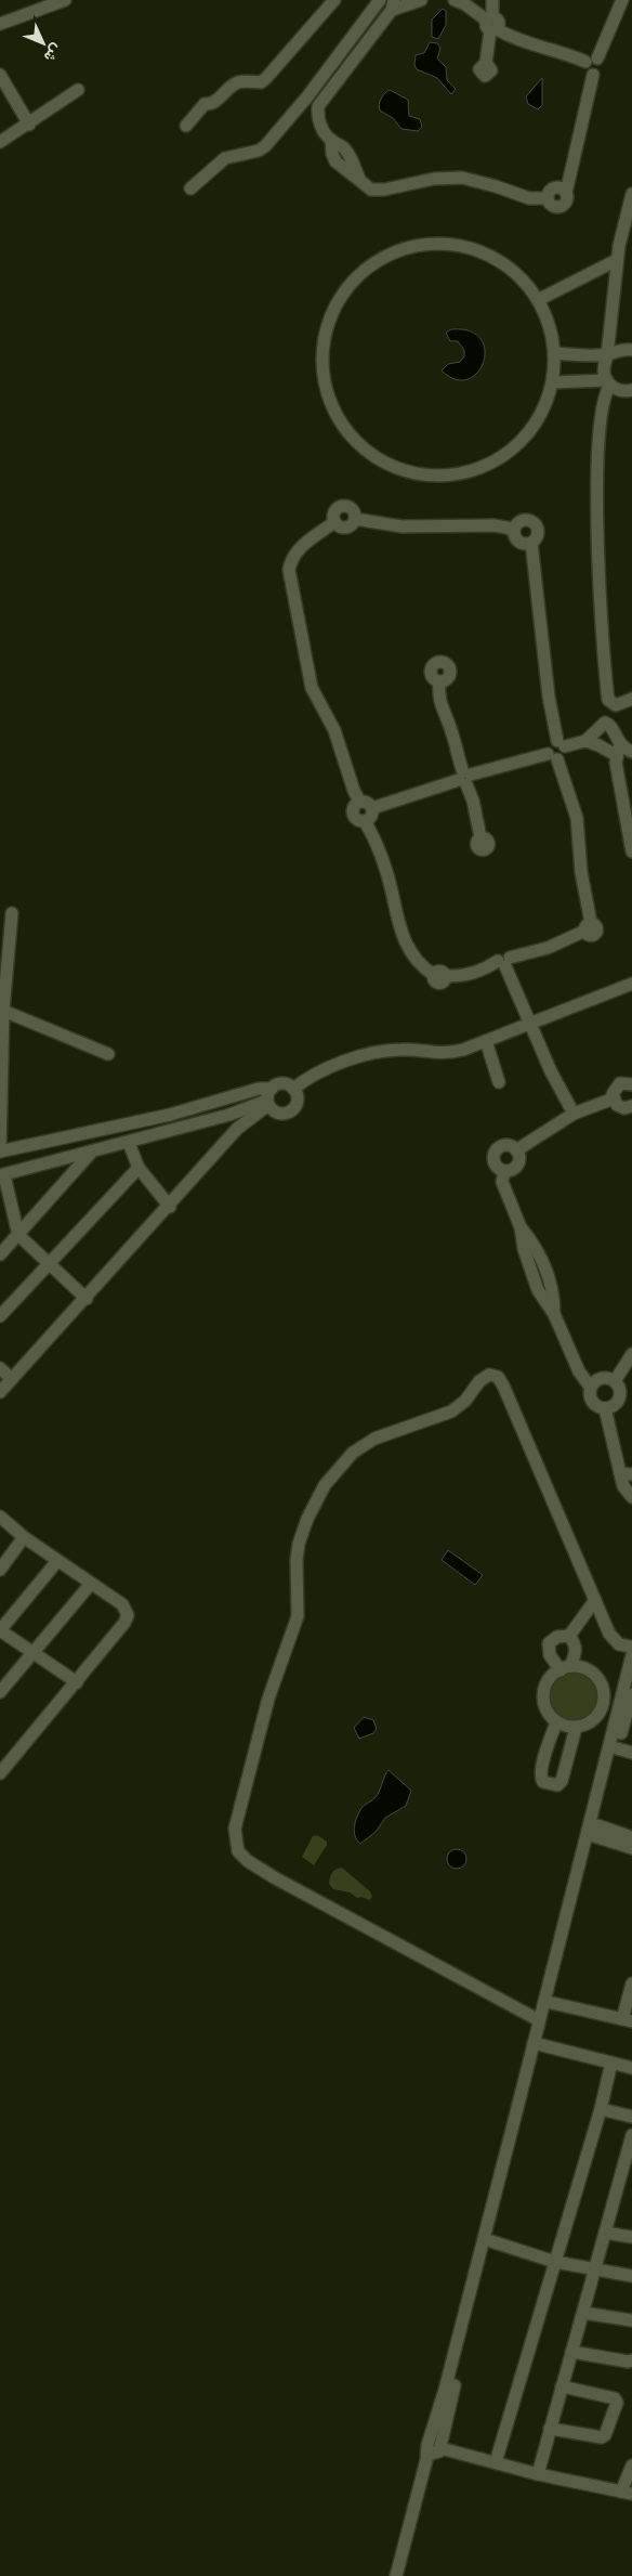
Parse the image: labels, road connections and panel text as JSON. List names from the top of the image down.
{
  "north": "bottom right"
}
